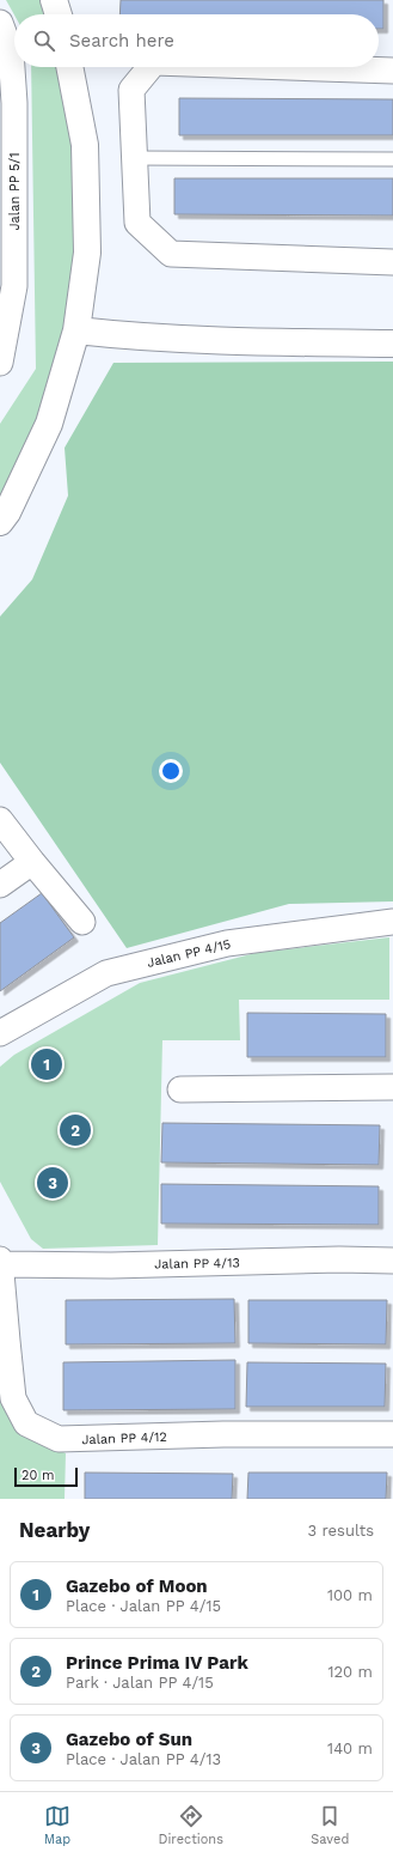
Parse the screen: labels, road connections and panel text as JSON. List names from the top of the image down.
{
  "streets": {
    "street": [
      "Jalan PP 5/1",
      "Jalan PP 4/15",
      "Jalan PP 4/13",
      "Jalan PP 4/12"
    ]
  },
  "crossings": [
    ["Jalan PP 4/13", "Jalan PP 4/12"]
  ],
  "scale_bar": "20 m",
  "page": {
    "search": "Search here",
    "pins": ["1", "2", "3"],
    "scale": "20 m",
    "heading": ["Nearby", "3 results"],
    "list": [
      {
        "mark": "1",
        "name": "Gazebo of Moon",
        "note": "Place · Jalan PP 4/15",
        "value": "100 m"
      },
      {
        "mark": "2",
        "name": "Prince Prima IV Park",
        "note": "Park · Jalan PP 4/15",
        "value": "120 m"
      },
      {
        "mark": "3",
        "name": "Gazebo of Sun",
        "note": "Place · Jalan PP 4/13",
        "value": "140 m"
      }
    ],
    "nav": ["Map", "Directions", "Saved"]
  }
}
